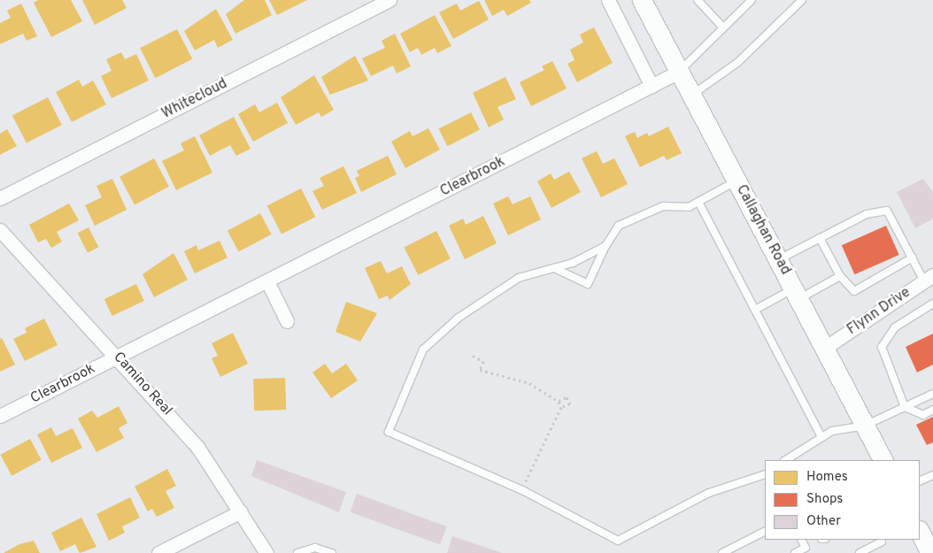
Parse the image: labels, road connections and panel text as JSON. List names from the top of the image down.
{
  "streets": {
    "main road": ["Callaghan Road"],
    "street": [
      "Whitecloud",
      "Clearbrook",
      "Flynn Drive",
      "Camino Real"
    ]
  },
  "crossings": [
    ["Clearbrook", "Callaghan Road"],
    ["Clearbrook", "Camino Real"],
    ["Callaghan Road", "Flynn Drive"]
  ],
  "legend": ["Homes", "Shops", "Other"]
}
